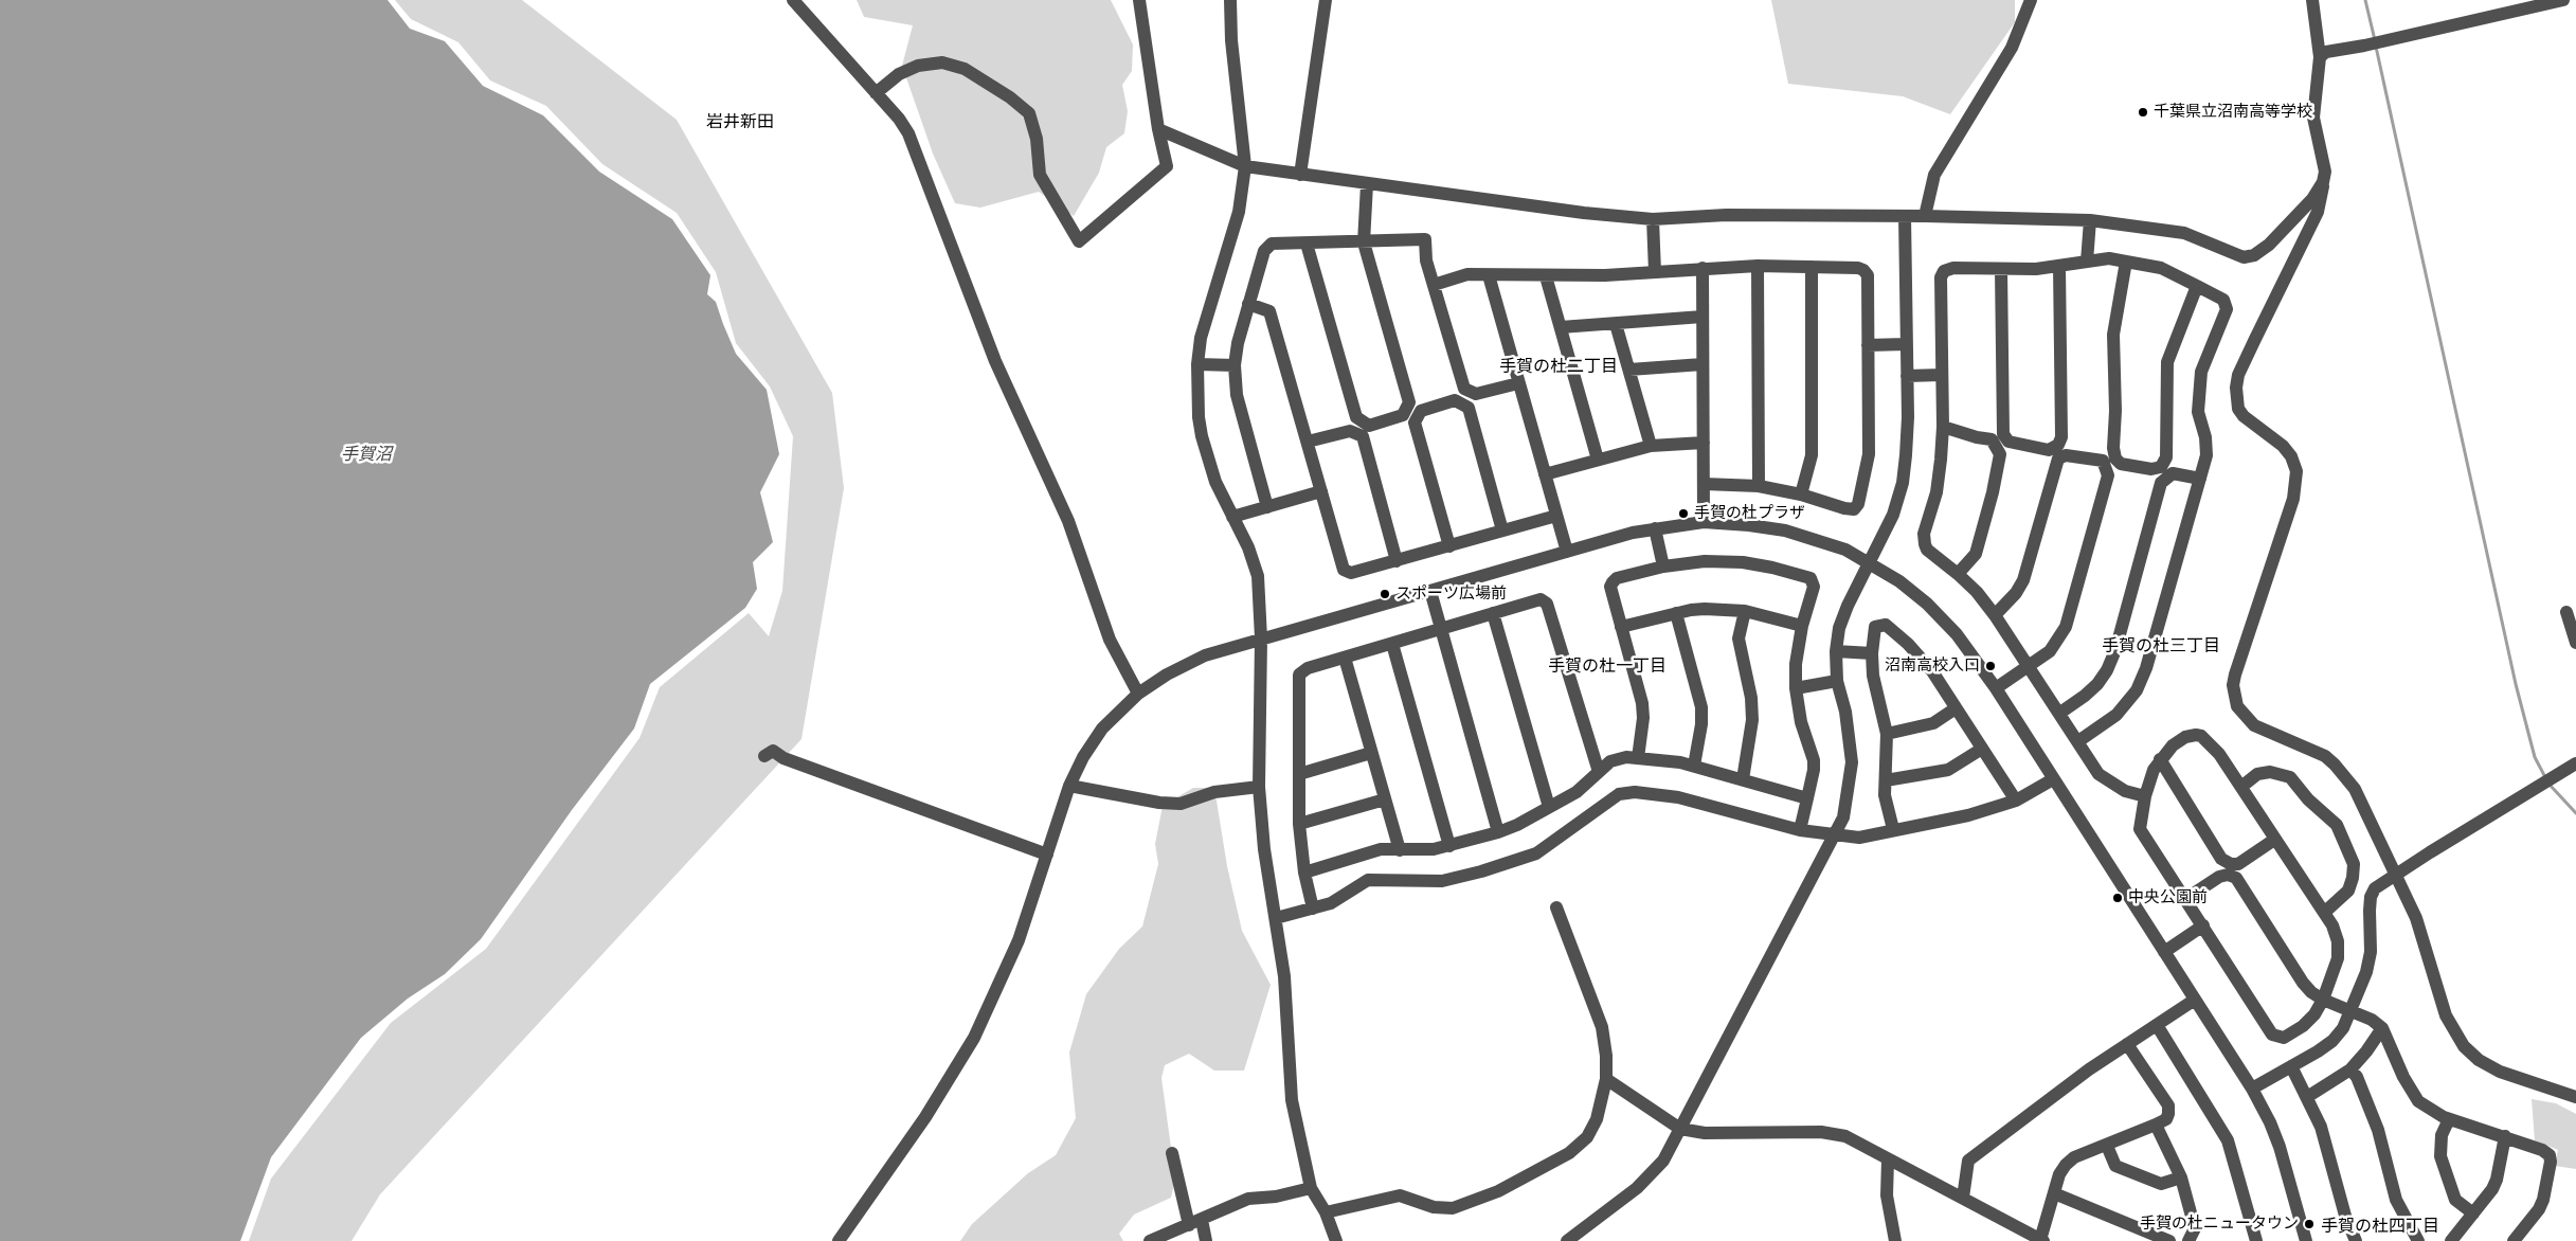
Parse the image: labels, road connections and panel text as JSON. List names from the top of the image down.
{
  "districts": [
    "岩井新田",
    "手賀の杜二丁目",
    "手賀の杜三丁目",
    "手賀の杜一丁目",
    "手賀の杜四丁目"
  ],
  "water": ["手賀沼"],
  "places": [
    "千葉県立沼南高等学校",
    "手賀の杜プラザ",
    "スポーツ広場前",
    "沼南高校入口",
    "中央公園前",
    "手賀の杜ニュータウン"
  ]
}
